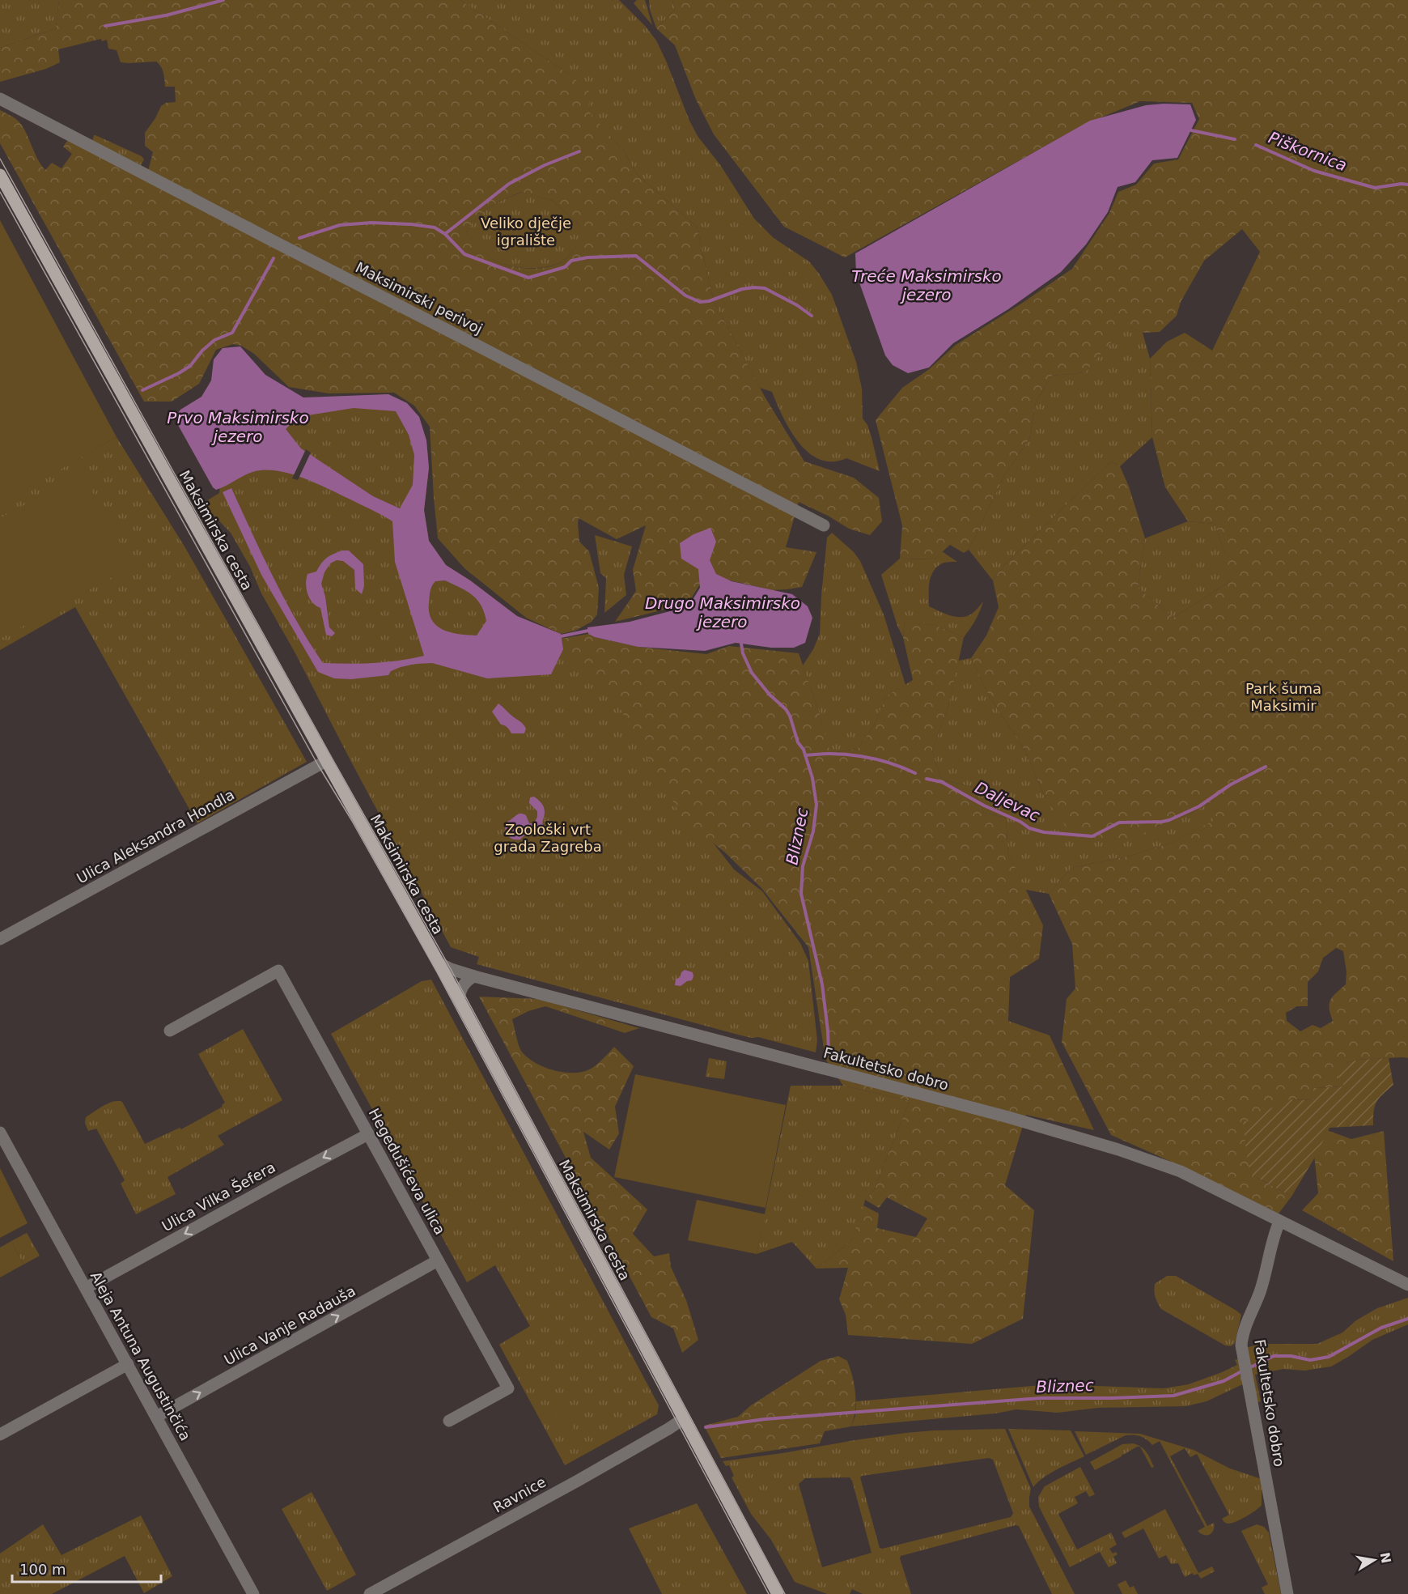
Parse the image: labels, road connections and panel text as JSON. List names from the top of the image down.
{
  "streets": {
    "main road": ["Maksimirska cesta"],
    "street": [
      "Maksimirski perivoj",
      "Ulica Aleksandra Hondla",
      "Fakultetsko dobro",
      "Hegedušićeva ulica",
      "Ulica Vilka Šefera",
      "Ulica Vanje Radauša",
      "Aleja Antuna Augustinčića",
      "Ravnice"
    ]
  },
  "crossings": [
    ["Maksimirska cesta", "Ulica Aleksandra Hondla"],
    ["Maksimirska cesta", "Fakultetsko dobro"],
    ["Maksimirska cesta", "Ravnice"],
    ["Hegedušićeva ulica", "Ulica Vilka Šefera"],
    ["Hegedušićeva ulica", "Ulica Vanje Radauša"],
    ["Ulica Vilka Šefera", "Aleja Antuna Augustinčića"],
    ["Ulica Vanje Radauša", "Aleja Antuna Augustinčića"]
  ],
  "one_way": ["Ulica Vilka Šefera", "Ulica Vanje Radauša"],
  "water": [
    "Piškornica",
    "Treće Maksimirsko jezero",
    "Prvo Maksimirsko jezero",
    "Drugo Maksimirsko jezero",
    "Daljevac",
    "Bliznec"
  ],
  "parks": ["Veliko dječje igralište", "Park šuma Maksimir", "Zoološki vrt grada Zagreba"],
  "scale_bar": "100 m",
  "north": "right"
}
